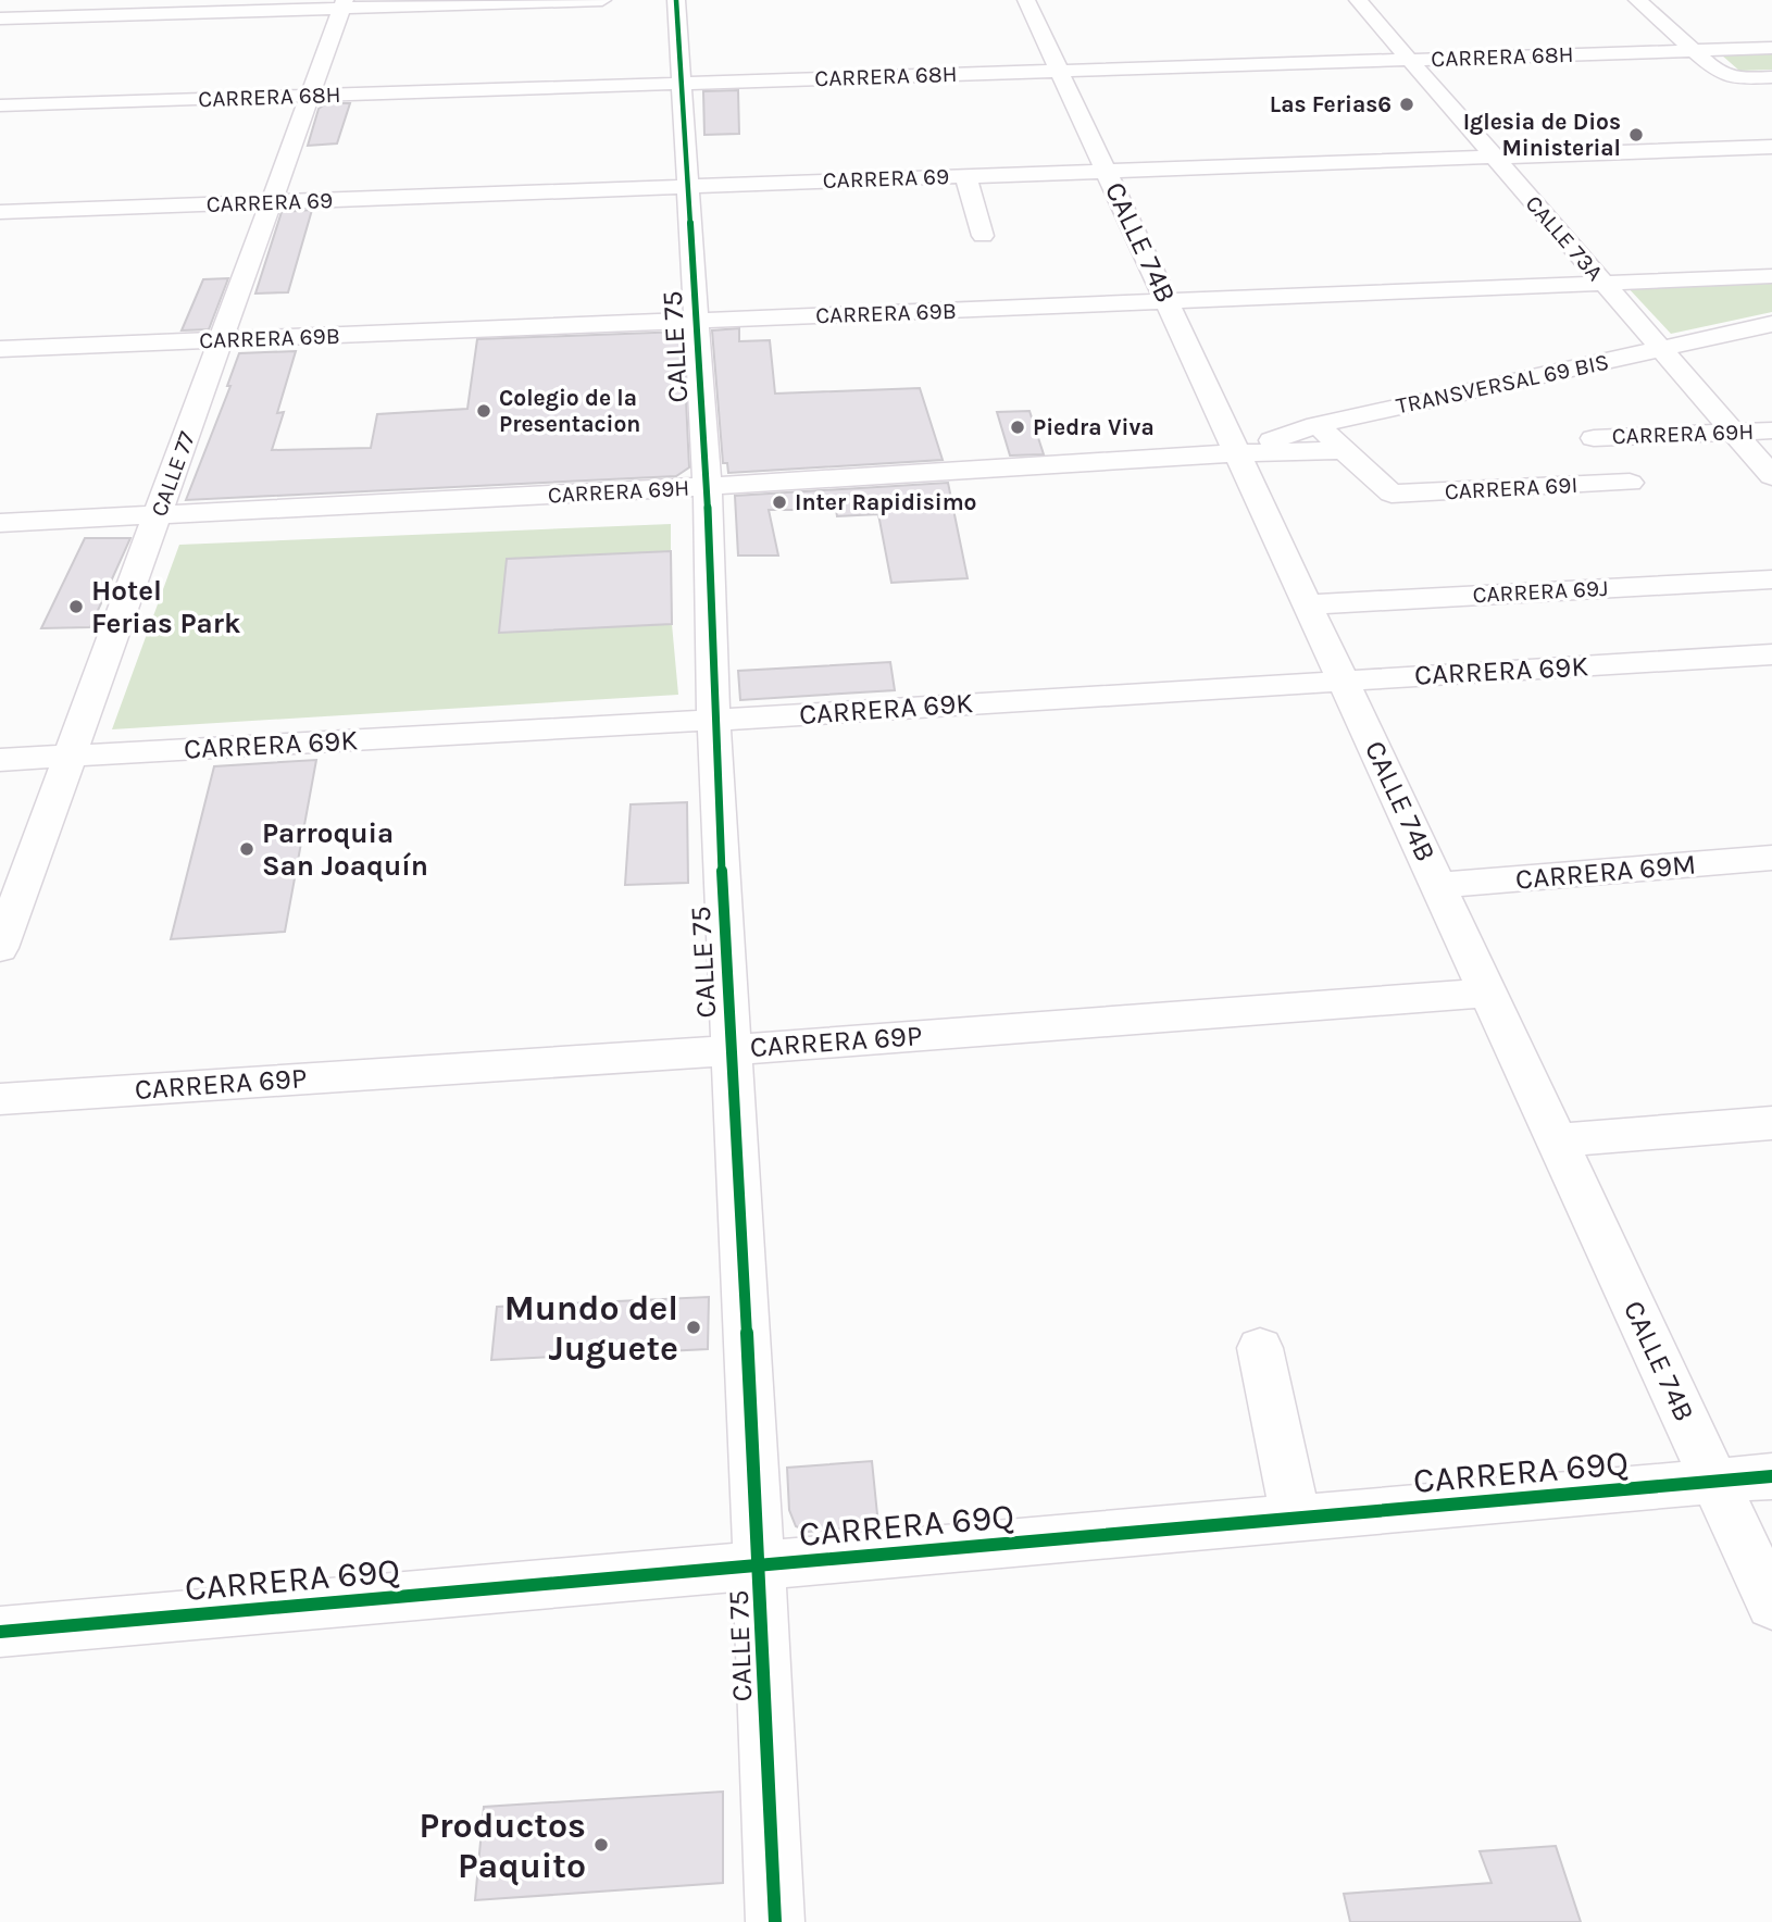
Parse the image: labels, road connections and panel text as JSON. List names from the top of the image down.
{
  "streets": {
    "street": [
      "CARRERA 68H",
      "CARRERA 69",
      "CALLE 73A",
      "CALLE 74B",
      "CARRERA 69B",
      "CALLE 75",
      "TRANSVERSAL 69 BIS",
      "CARRERA 69H",
      "CALLE 77",
      "CARRERA 69I",
      "CARRERA 69J",
      "CARRERA 69K",
      "CARRERA 69M",
      "CARRERA 69P",
      "CARRERA 69Q"
    ]
  },
  "crossings": [
    ["CARRERA 68H", "CALLE 73A"],
    ["CARRERA 68H", "CALLE 74B"],
    ["CARRERA 68H", "CALLE 75"],
    ["CARRERA 68H", "CALLE 77"],
    ["CARRERA 69", "CALLE 73A"],
    ["CARRERA 69", "CALLE 74B"],
    ["CARRERA 69", "CALLE 75"],
    ["CARRERA 69", "CALLE 77"],
    ["CALLE 73A", "CARRERA 69B"],
    ["CALLE 73A", "TRANSVERSAL 69 BIS"],
    ["CALLE 73A", "CARRERA 69H"],
    ["CALLE 74B", "CARRERA 69B"],
    ["CALLE 74B", "TRANSVERSAL 69 BIS"],
    ["CALLE 74B", "CARRERA 69H"],
    ["CALLE 74B", "CARRERA 69J"],
    ["CALLE 74B", "CARRERA 69K"],
    ["CALLE 74B", "CARRERA 69M"],
    ["CALLE 74B", "CARRERA 69P"],
    ["CALLE 74B", "CARRERA 69Q"],
    ["CARRERA 69B", "CALLE 75"],
    ["CARRERA 69B", "CALLE 77"],
    ["CALLE 75", "CARRERA 69H"],
    ["CALLE 75", "CARRERA 69K"],
    ["CALLE 75", "CARRERA 69P"],
    ["CALLE 75", "CARRERA 69Q"],
    ["TRANSVERSAL 69 BIS", "CARRERA 69H"],
    ["CARRERA 69H", "CALLE 77"],
    ["CARRERA 69H", "CARRERA 69I"],
    ["CALLE 77", "CARRERA 69K"]
  ],
  "places": [
    "Las Ferias6",
    "Iglesia de Dios Ministerial",
    "Colegio de la Presentacion",
    "Piedra Viva",
    "Inter Rapidisimo",
    "Hotel Ferias Park",
    "Parroquia San Joaquín",
    "Mundo del Juguete",
    "Productos Paquito"
  ]
}
